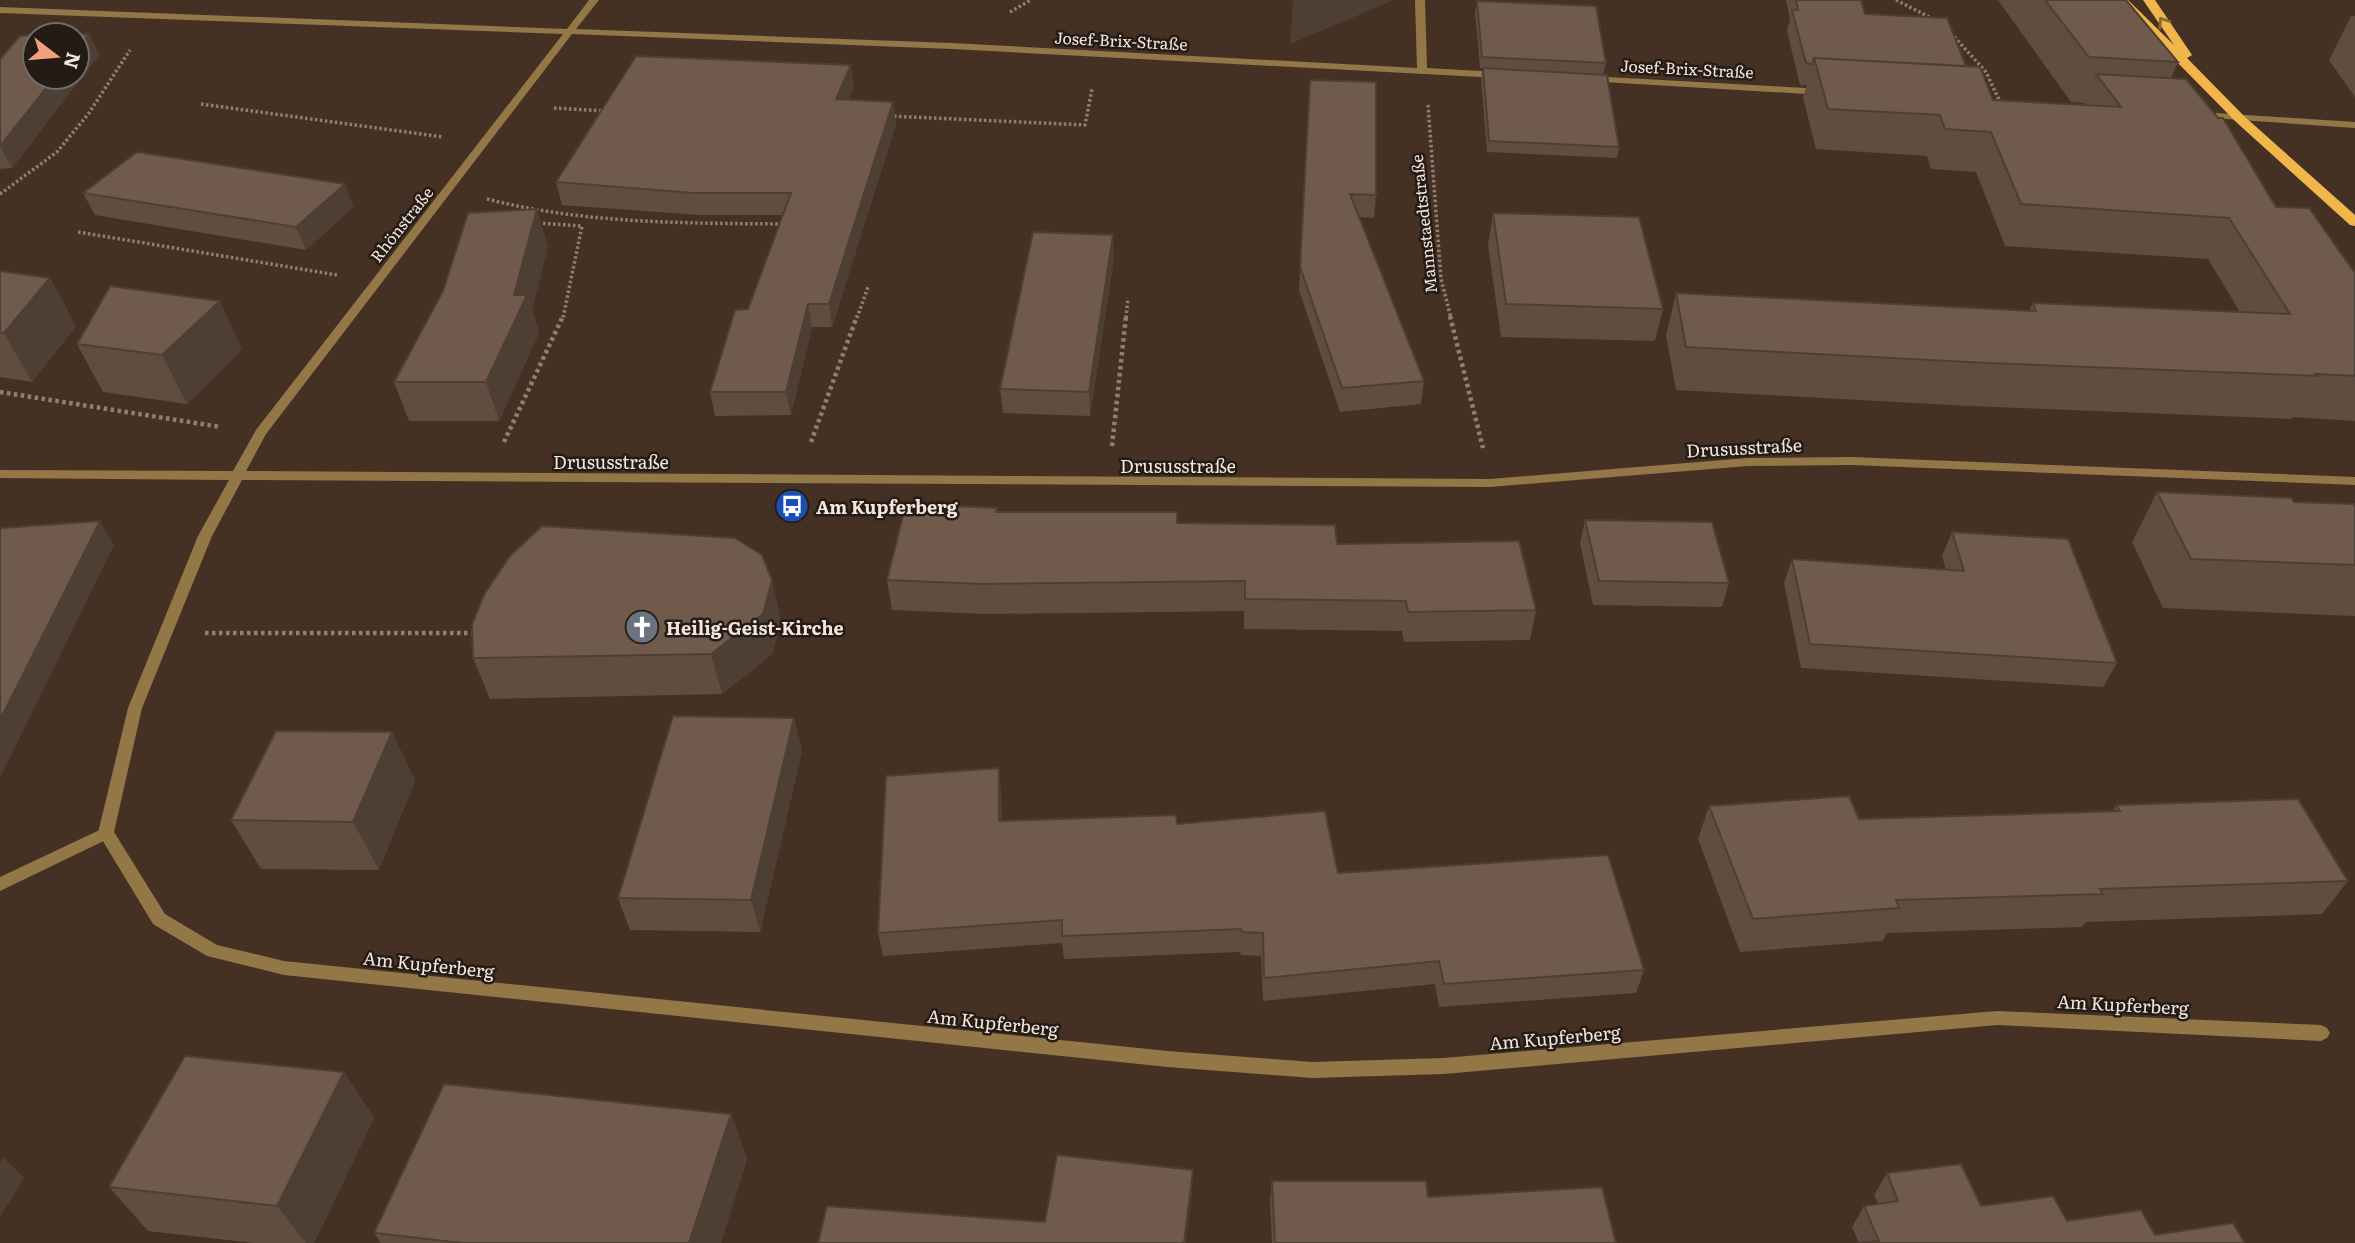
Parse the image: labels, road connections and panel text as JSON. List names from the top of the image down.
{
  "streets": {
    "street": [
      "Josef-Brix-Straße",
      "Rhönstraße",
      "Drususstraße",
      "Am Kupferberg"
    ],
    "path": ["Mannstaedtstraße"]
  },
  "crossings": [
    ["Josef-Brix-Straße", "Rhönstraße"],
    ["Josef-Brix-Straße", "Mannstaedtstraße"],
    ["Rhönstraße", "Drususstraße"],
    ["Mannstaedtstraße", "Drususstraße"]
  ],
  "places": {
    "bus stop": ["Am Kupferberg"],
    "church": ["Heilig-Geist-Kirche"]
  },
  "north": "right"
}
